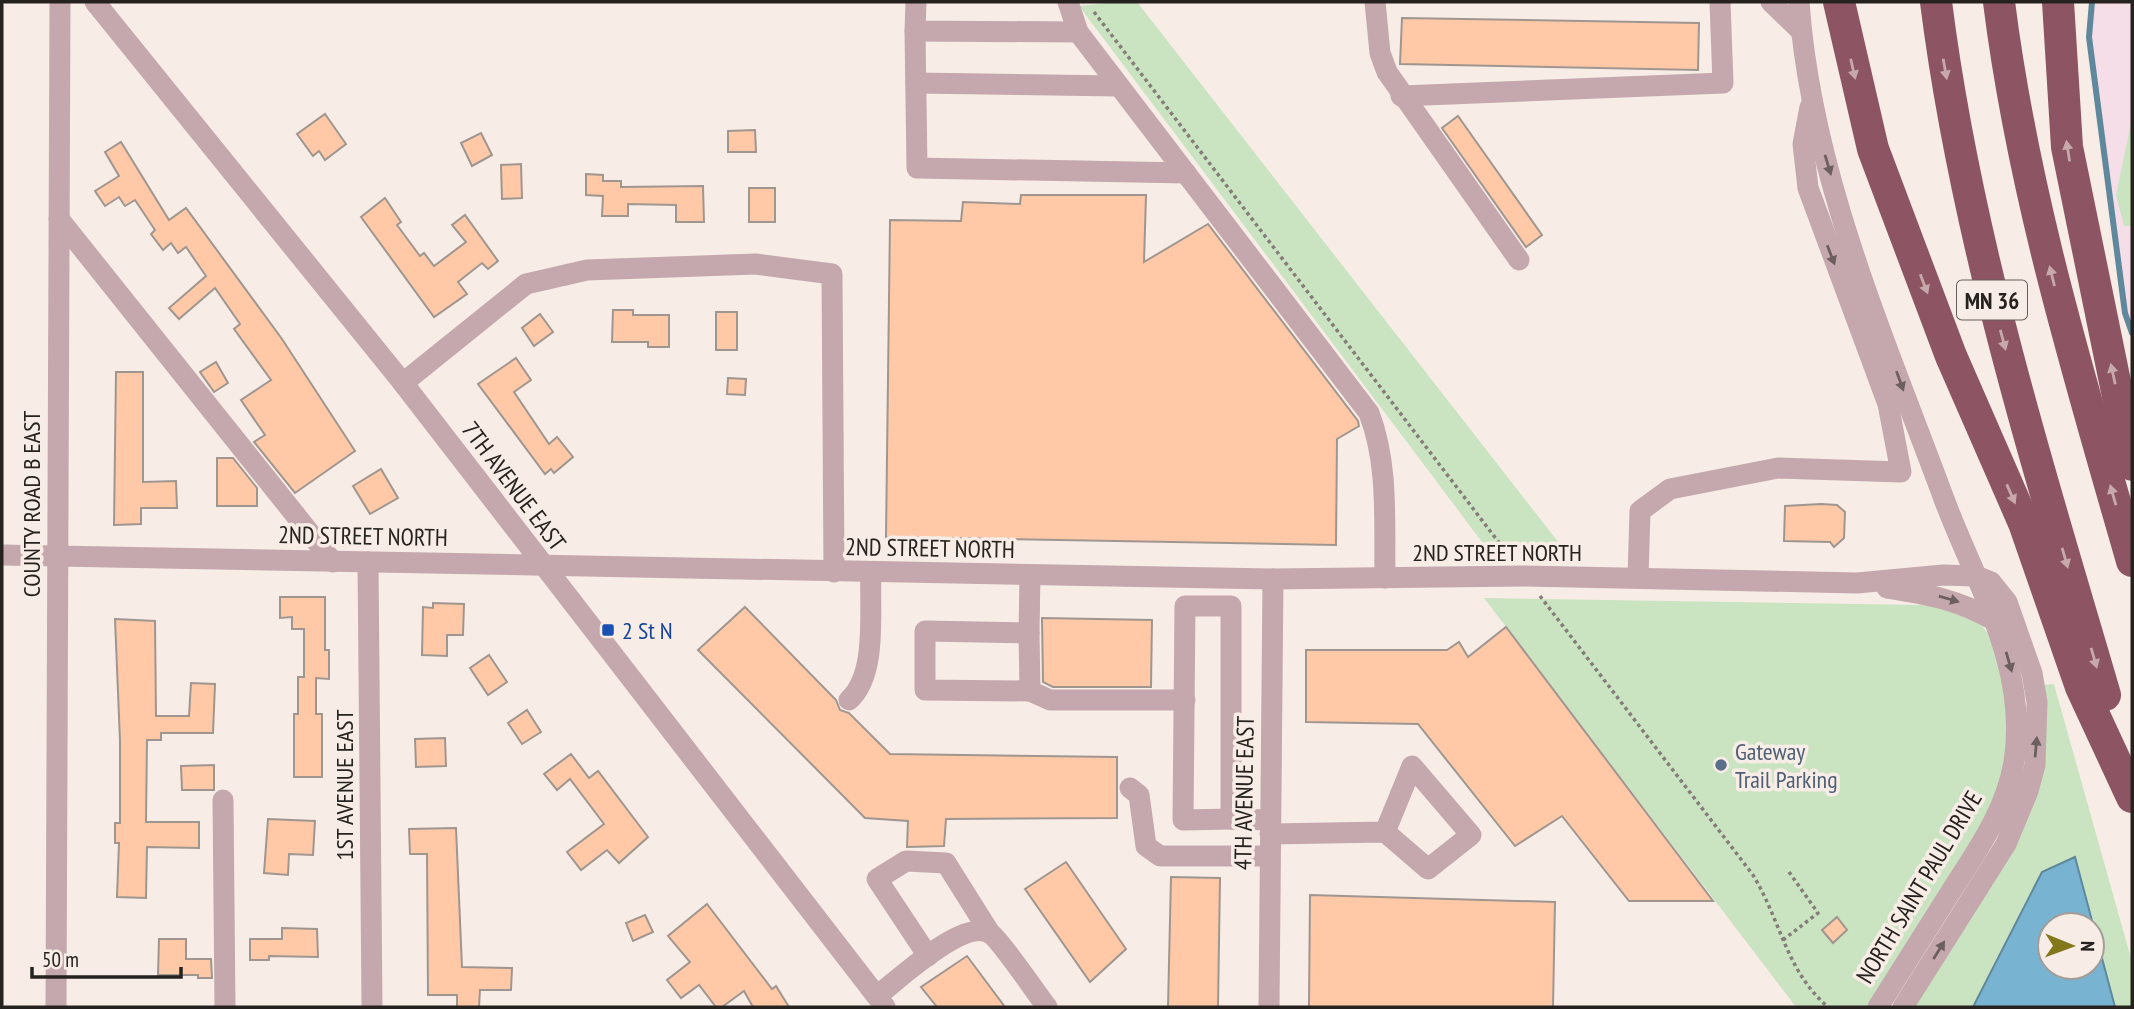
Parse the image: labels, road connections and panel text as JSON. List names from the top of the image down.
{
  "streets": {
    "highway": ["MN 36"],
    "street": [
      "7TH AVENUE EAST",
      "COUNTY ROAD B EAST",
      "2ND STREET NORTH",
      "1ST AVENUE EAST",
      "4TH AVENUE EAST",
      "NORTH SAINT PAUL DRIVE"
    ]
  },
  "crossings": [
    ["7TH AVENUE EAST", "2ND STREET NORTH"],
    ["COUNTY ROAD B EAST", "2ND STREET NORTH"],
    ["2ND STREET NORTH", "1ST AVENUE EAST"],
    ["2ND STREET NORTH", "4TH AVENUE EAST"],
    ["2ND STREET NORTH", "NORTH SAINT PAUL DRIVE"]
  ],
  "places": {
    "transit": ["2 St N"],
    "other": ["Gateway Trail Parking"]
  },
  "scale_bar": "50 m",
  "north": "right"
}
